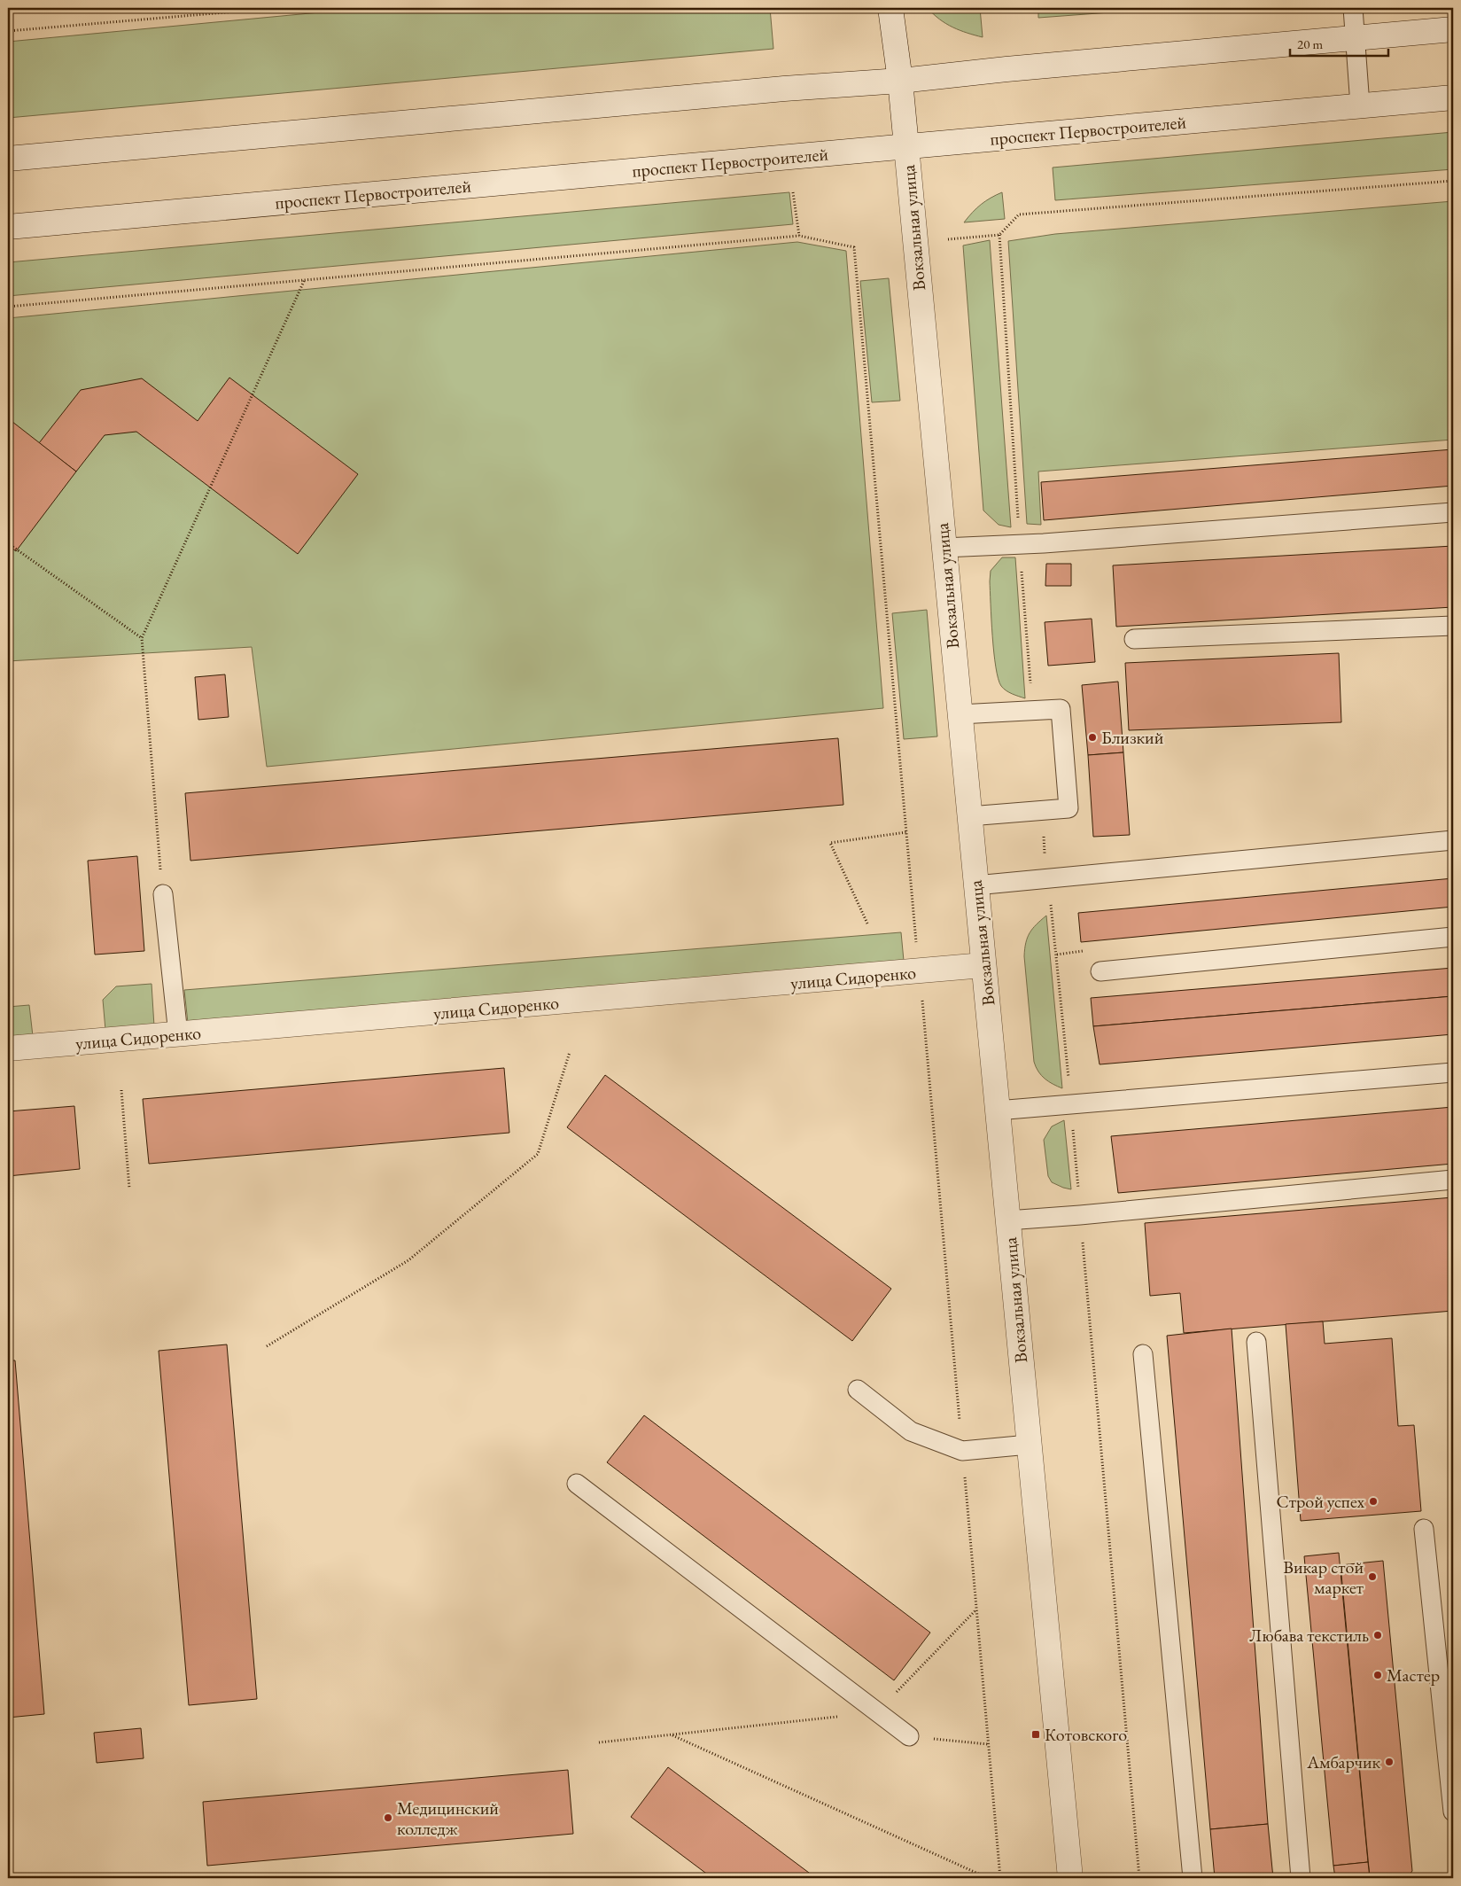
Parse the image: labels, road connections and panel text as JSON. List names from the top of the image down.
{
  "streets": {
    "main road": ["проспект Первостроителей", "Вокзальная улица", "улица Сидоренко"]
  },
  "crossings": [
    ["проспект Первостроителей", "Вокзальная улица"],
    ["Вокзальная улица", "улица Сидоренко"]
  ],
  "places": {
    "other": [
      "Близкий",
      "Строй успех",
      "Викар стой маркет",
      "Любава текстиль",
      "Мастер",
      "Амбарчик",
      "Медицинский колледж"
    ],
    "transit": ["Котовского"]
  },
  "scale_bar": "20 m"
}
